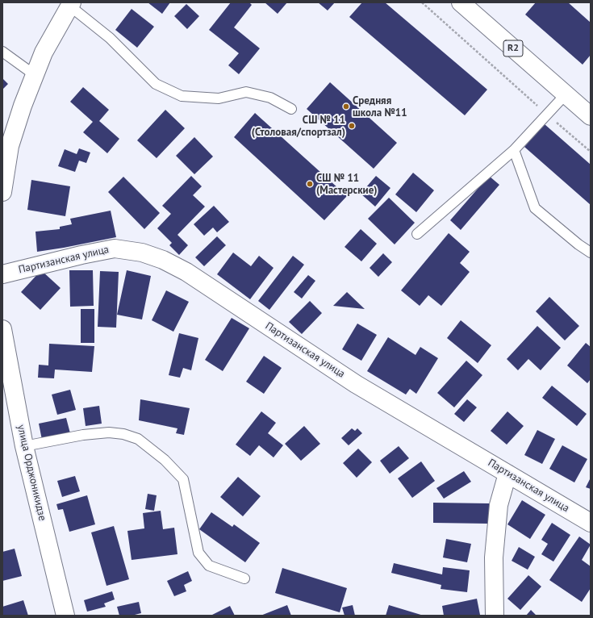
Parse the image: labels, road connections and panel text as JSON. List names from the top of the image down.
{
  "streets": {
    "street": ["R2", "Партизанская улица", "улица Орджоникидзе"]
  },
  "places": ["Средняя школа №11", "СШ № 11 (Столовая/спортзал)", "СШ № 11 (Мастерские)"]
}
